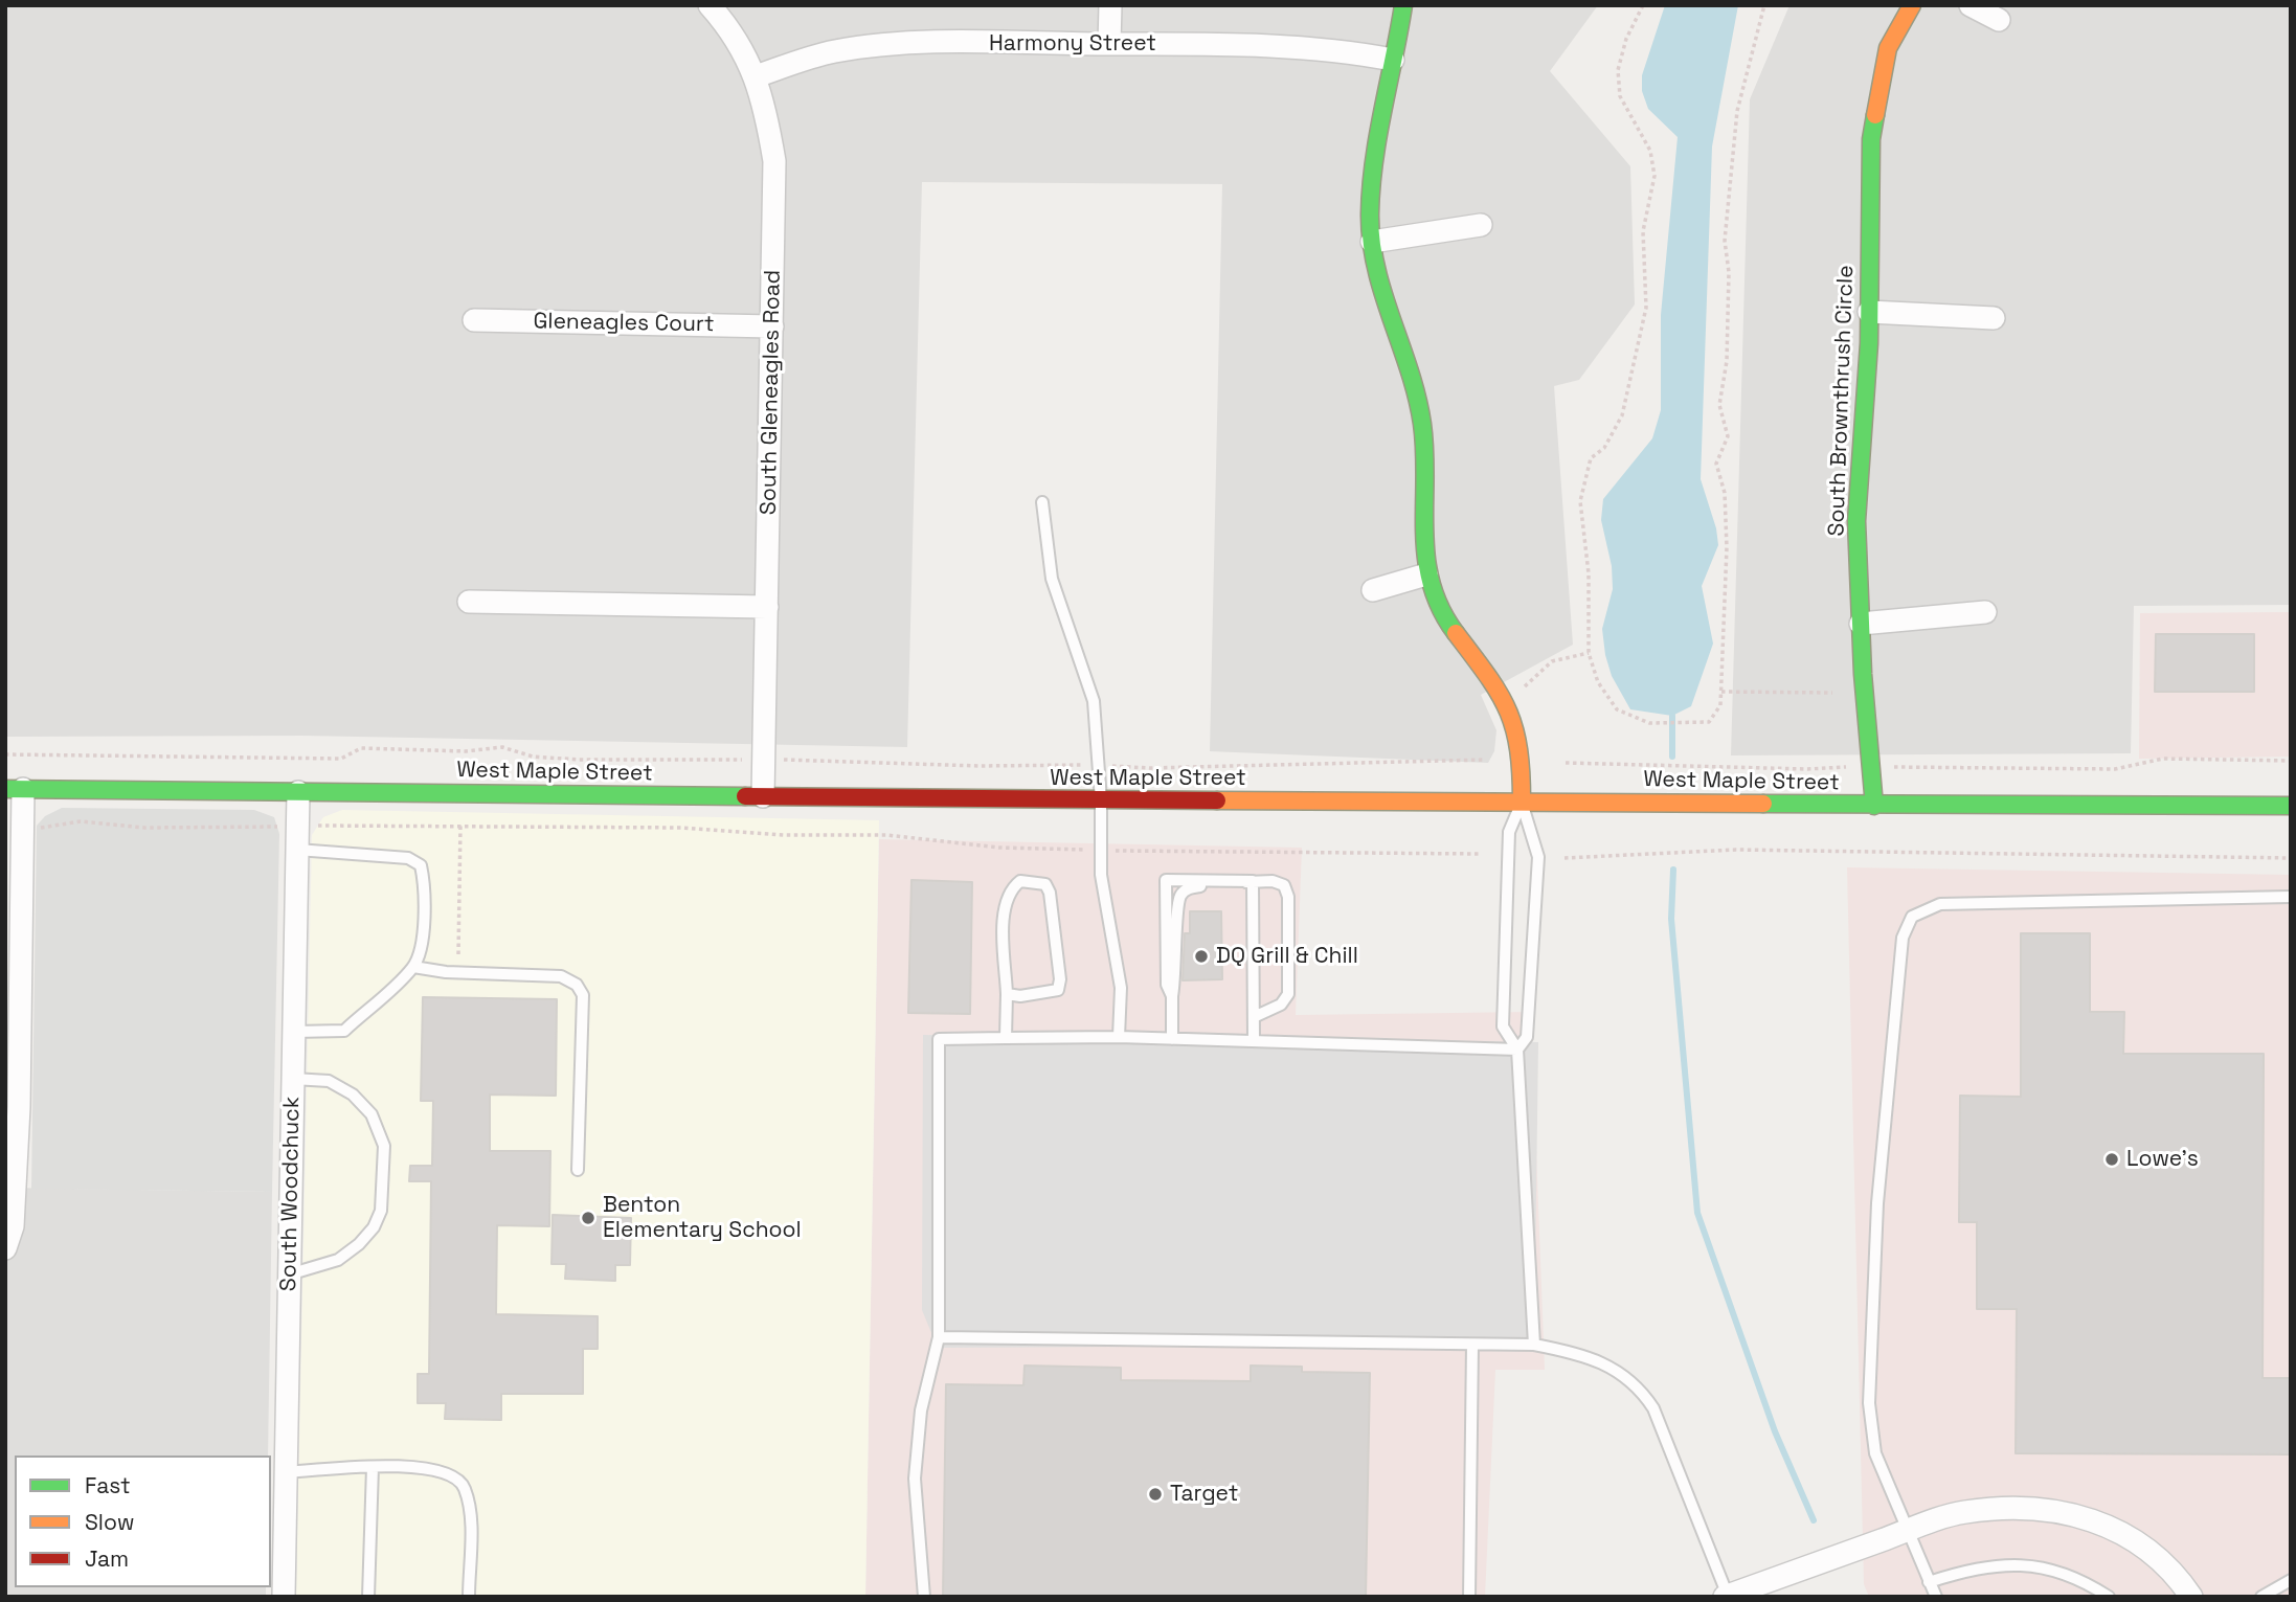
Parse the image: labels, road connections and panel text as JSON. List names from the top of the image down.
{
  "streets": {
    "main road": ["South Brownthrush Circle", "West Maple Street"],
    "street": [
      "Harmony Street",
      "Gleneagles Court",
      "South Gleneagles Road",
      "South Woodchuck"
    ]
  },
  "crossings": [
    ["Harmony Street", "South Gleneagles Road"],
    ["Gleneagles Court", "South Gleneagles Road"],
    ["South Gleneagles Road", "West Maple Street"],
    ["South Brownthrush Circle", "West Maple Street"],
    ["West Maple Street", "South Woodchuck"]
  ],
  "places": [
    "DQ Grill & Chill",
    "Lowe's",
    "Benton Elementary School",
    "Target"
  ],
  "legend": ["Fast", "Slow", "Jam"]
}
